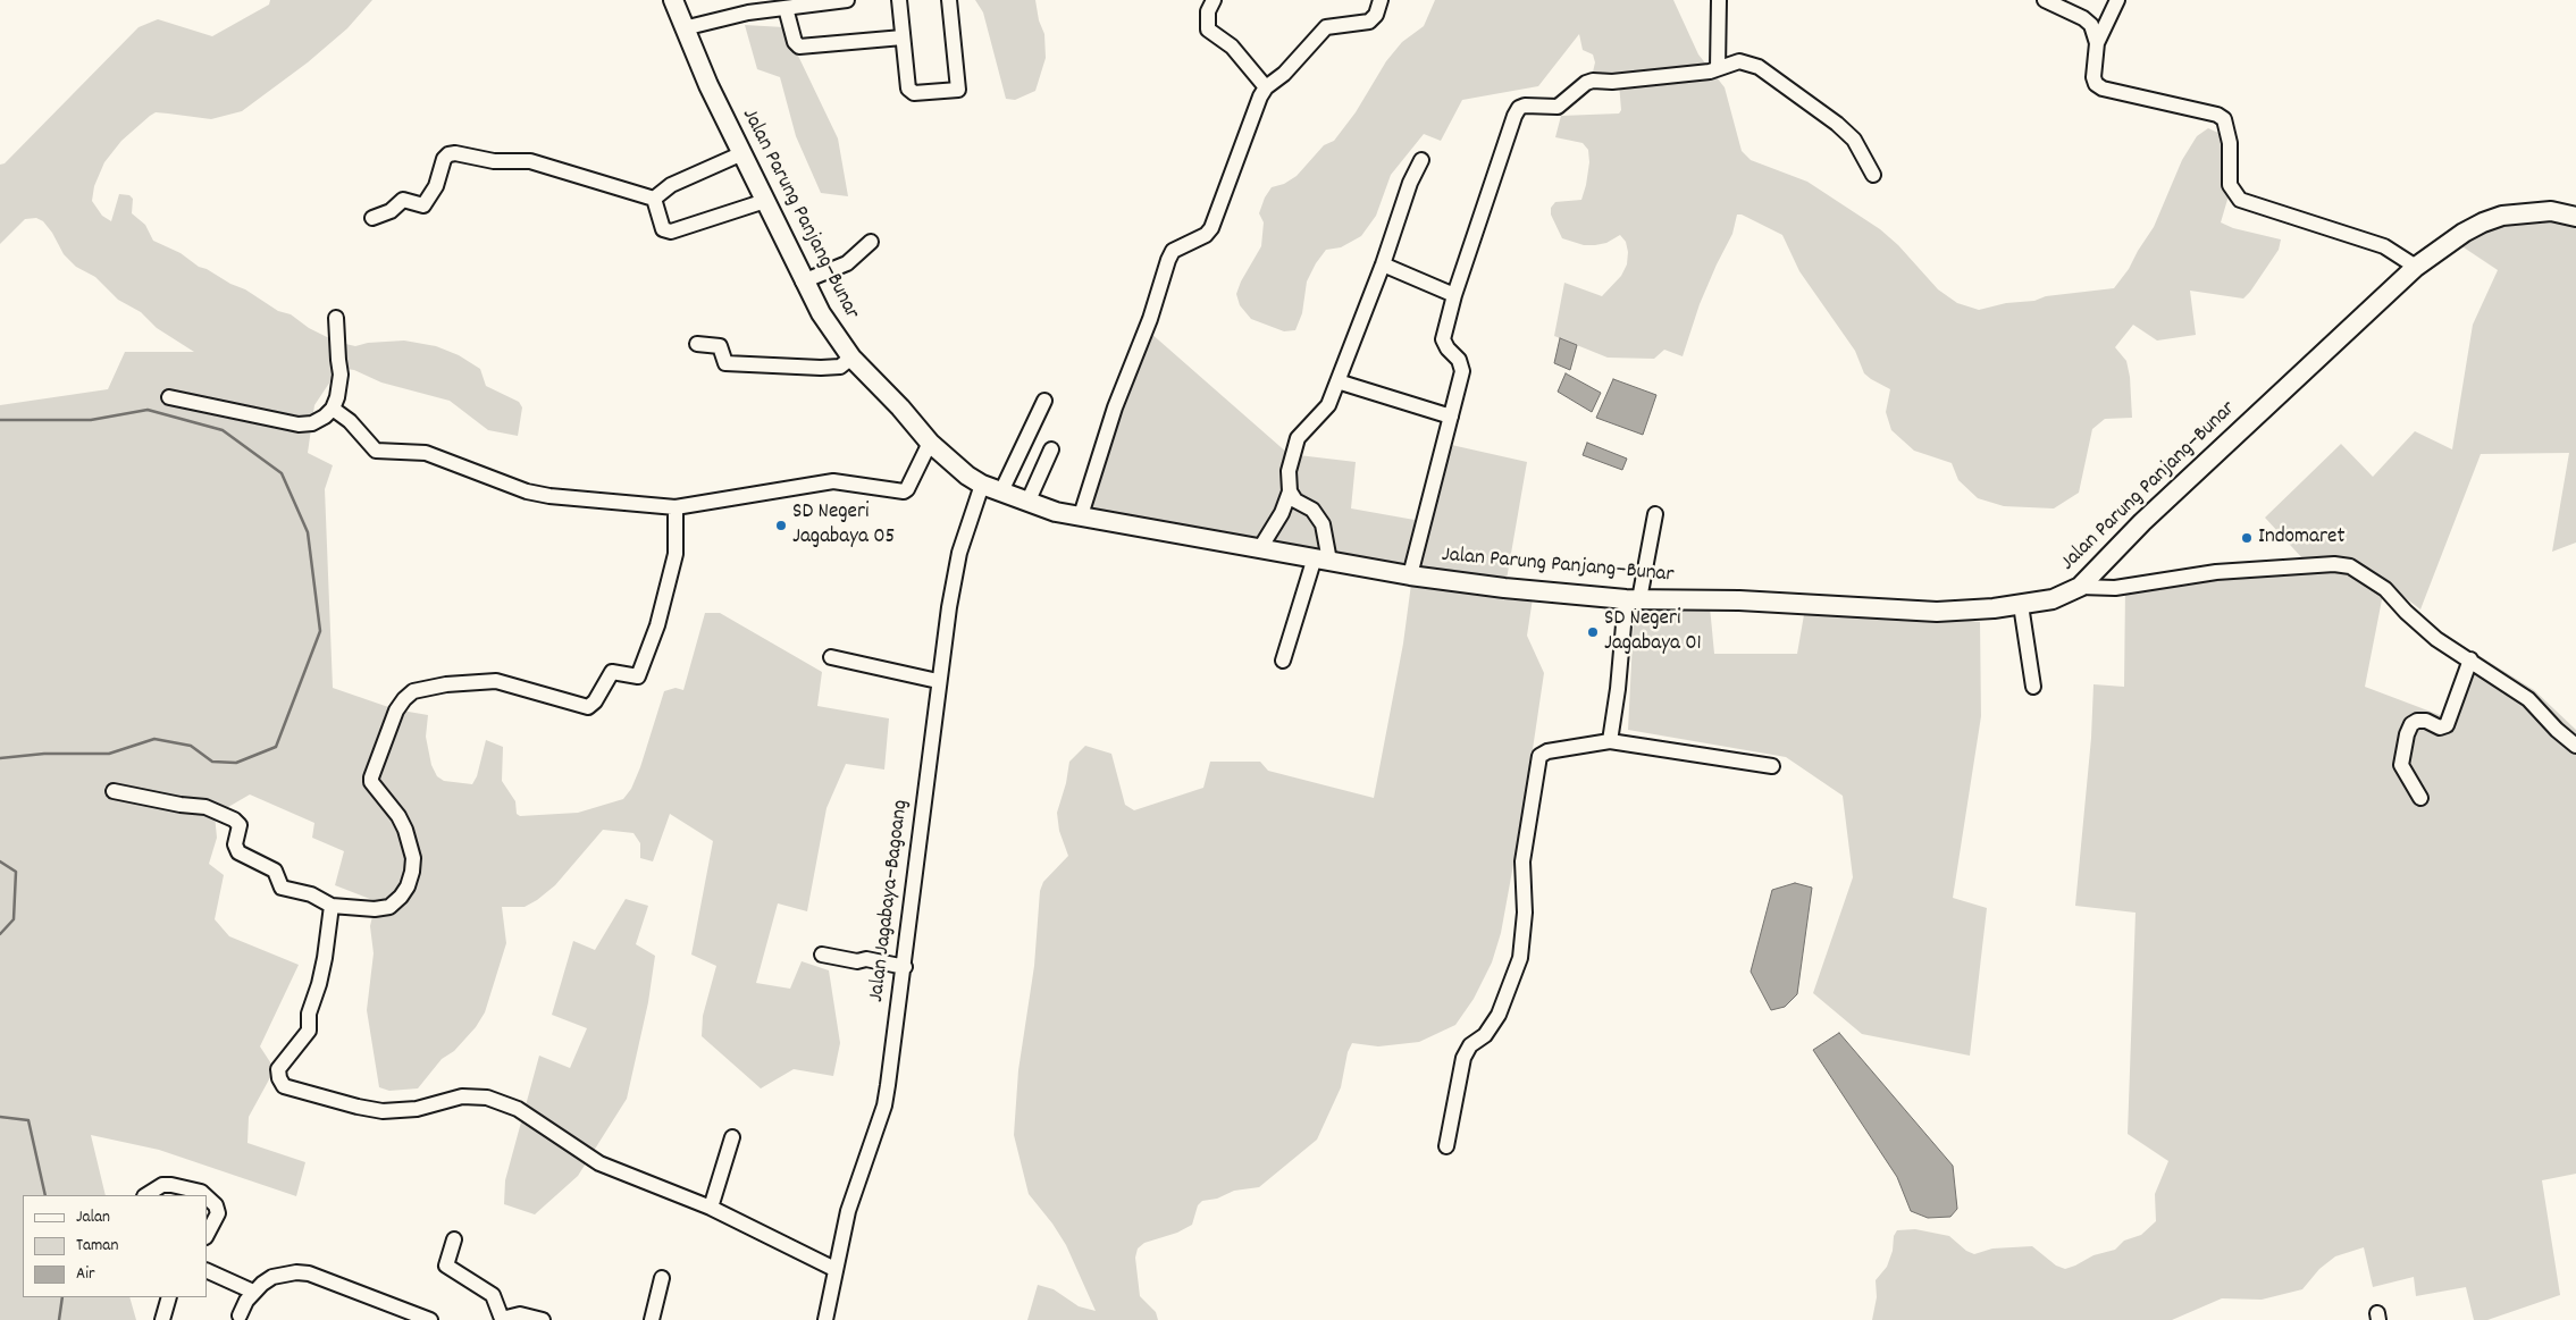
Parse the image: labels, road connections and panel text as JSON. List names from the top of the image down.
{
  "streets": {
    "main road": ["Jalan Parung Panjang–Bunar"],
    "street": ["Jalan Jagabaya–Bagoang"]
  },
  "crossings": [
    ["Jalan Parung Panjang–Bunar", "Jalan Jagabaya–Bagoang"]
  ],
  "places": ["SD Negeri Jagabaya 05", "Indomaret", "SD Negeri Jagabaya 01"],
  "legend": ["Jalan", "Taman", "Air"]
}
